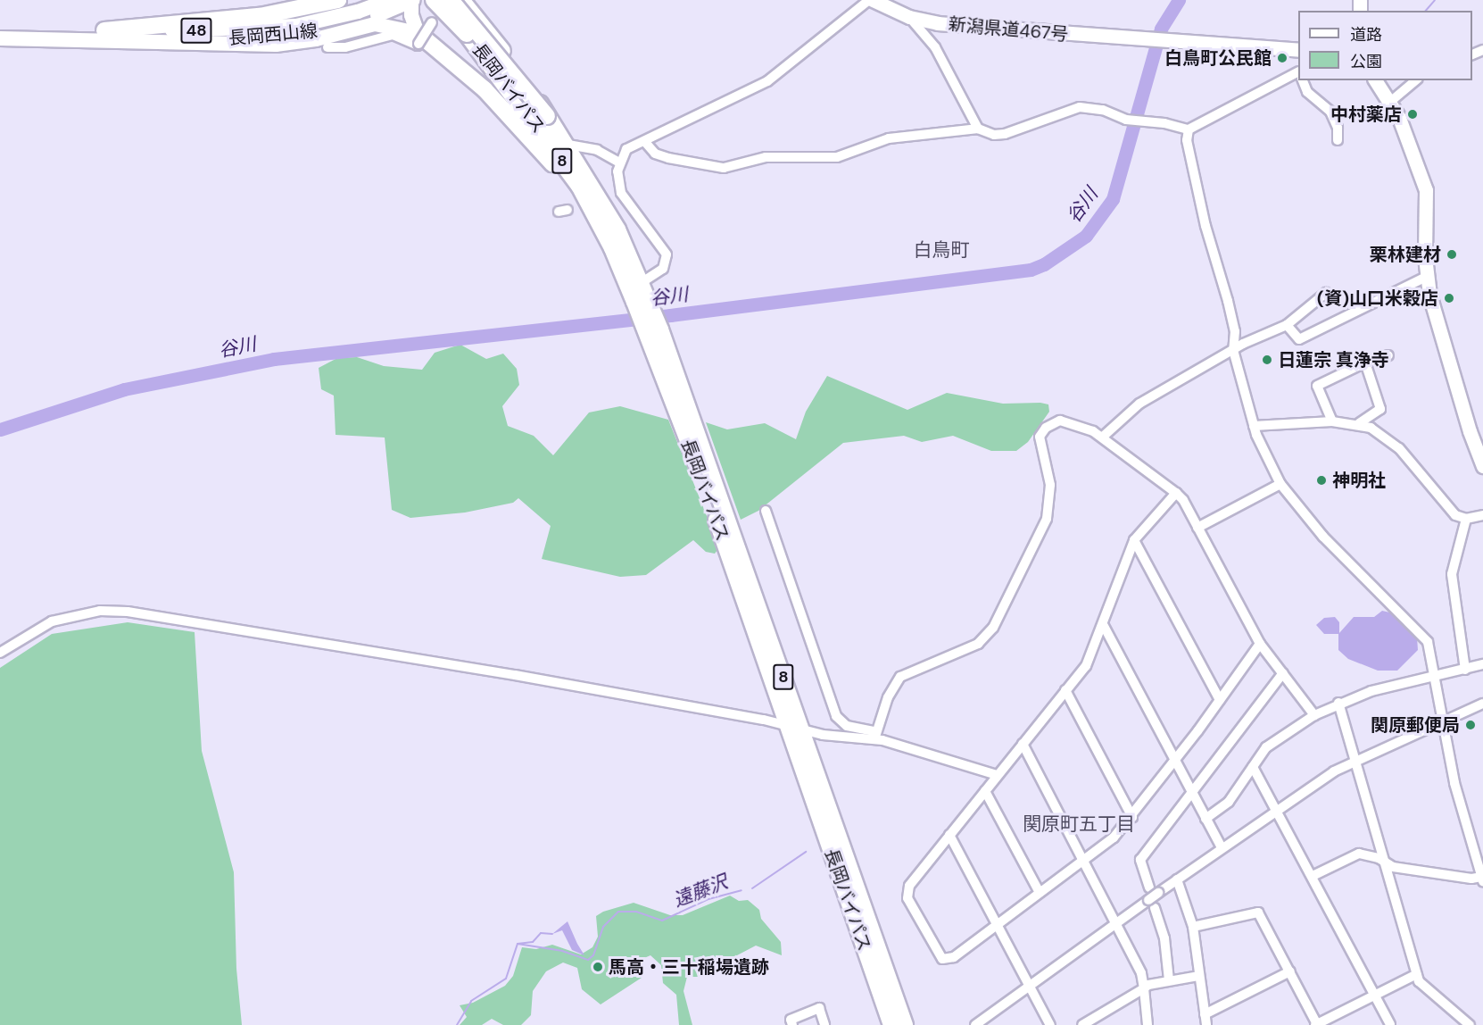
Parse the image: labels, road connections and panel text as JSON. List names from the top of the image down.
{
  "streets": {
    "highway": ["長岡バイパス", "8"],
    "main road": ["新潟県道467号", "48", "長岡西山線"]
  },
  "crossings": [
    ["48", "長岡西山線"]
  ],
  "districts": ["白鳥町", "関原町五丁目"],
  "water": ["谷川", "遠藤沢"],
  "places": [
    "白鳥町公民館",
    "中村薬店",
    "栗林建材",
    "(資)山口米穀店",
    "日蓮宗 真浄寺",
    "神明社",
    "関原郵便局",
    "馬高・三十稲場遺跡"
  ],
  "legend": ["道路", "公園"]
}
